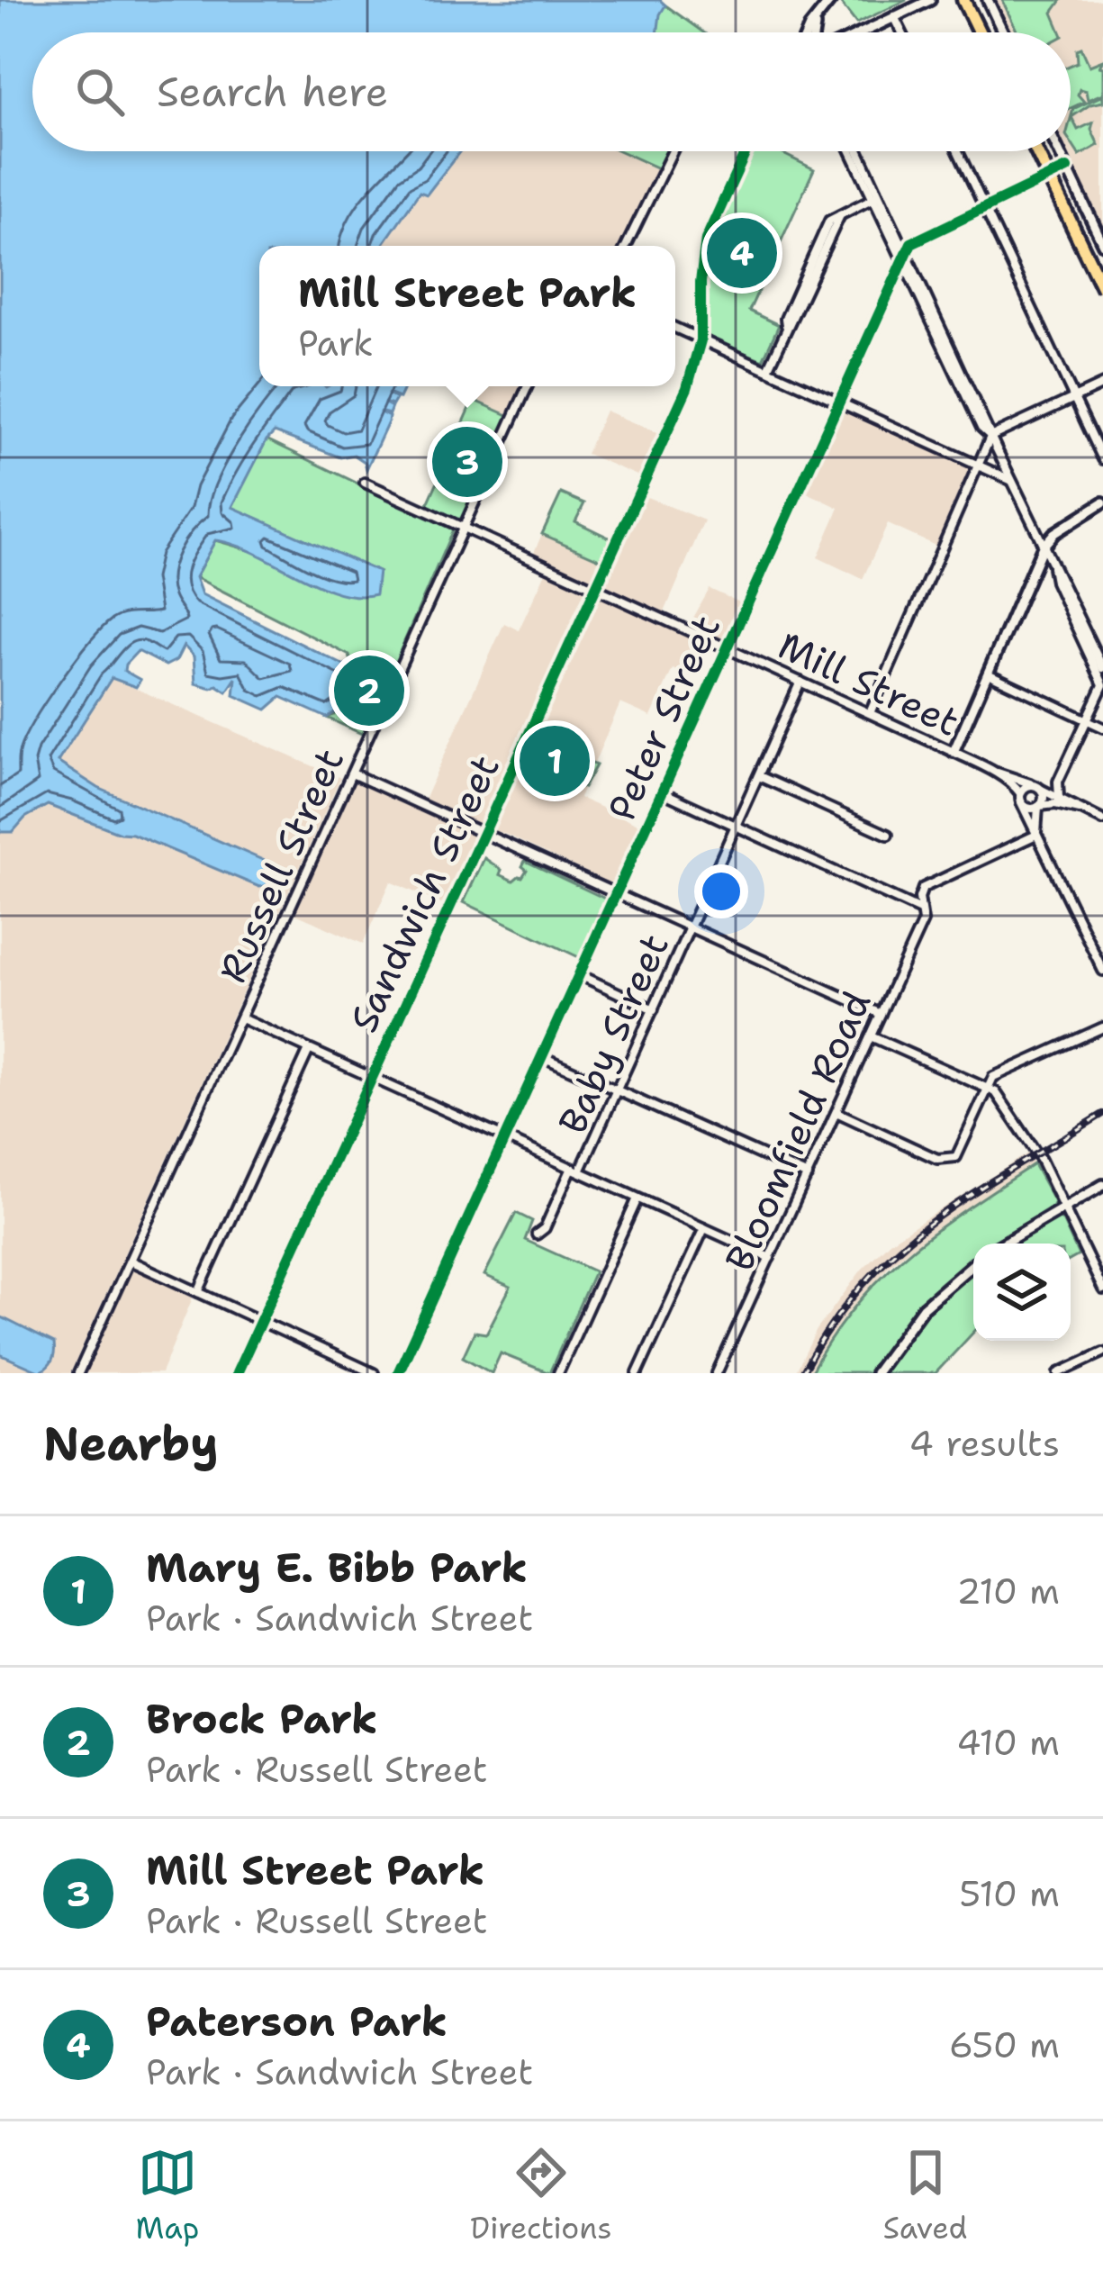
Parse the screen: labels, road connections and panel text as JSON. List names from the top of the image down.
{
  "streets": {
    "main road": ["Sandwich Street"],
    "street": [
      "Mill Street",
      "Peter Street",
      "Russell Street",
      "Baby Street",
      "Bloomfield Road"
    ]
  },
  "crossings": [
    ["Mill Street", "Peter Street"],
    ["Mill Street", "Russell Street"],
    ["Mill Street", "Sandwich Street"],
    ["Mill Street", "Baby Street"]
  ],
  "page": {
    "search": "Search here",
    "pins": [
      "4",
      "3",
      "2",
      "1"
    ],
    "popup": ["Mill Street Park", "Park"],
    "heading": ["Nearby", "4 results"],
    "list": [
      {
        "mark": "1",
        "name": "Mary E. Bibb Park",
        "note": "Park · Sandwich Street",
        "value": "210 m"
      },
      {
        "mark": "2",
        "name": "Brock Park",
        "note": "Park · Russell Street",
        "value": "410 m"
      },
      {
        "mark": "3",
        "name": "Mill Street Park",
        "note": "Park · Russell Street",
        "value": "510 m"
      },
      {
        "mark": "4",
        "name": "Paterson Park",
        "note": "Park · Sandwich Street",
        "value": "650 m"
      }
    ],
    "nav": ["Map", "Directions", "Saved"]
  }
}
